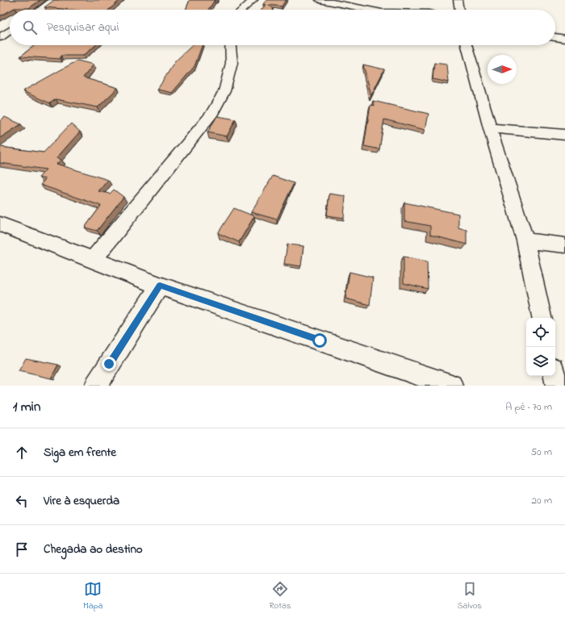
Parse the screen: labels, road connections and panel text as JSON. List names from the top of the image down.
{
  "north": "right",
  "page": {
    "search": "Pesquisar aqui",
    "heading": ["1 min", "A pé · 70 m"],
    "list": [
      ["Siga em frente", "50 m"],
      ["Vire à esquerda", "20 m"],
      "Chegada ao destino"
    ],
    "nav": ["Mapa", "Rotas", "Salvos"]
  }
}
